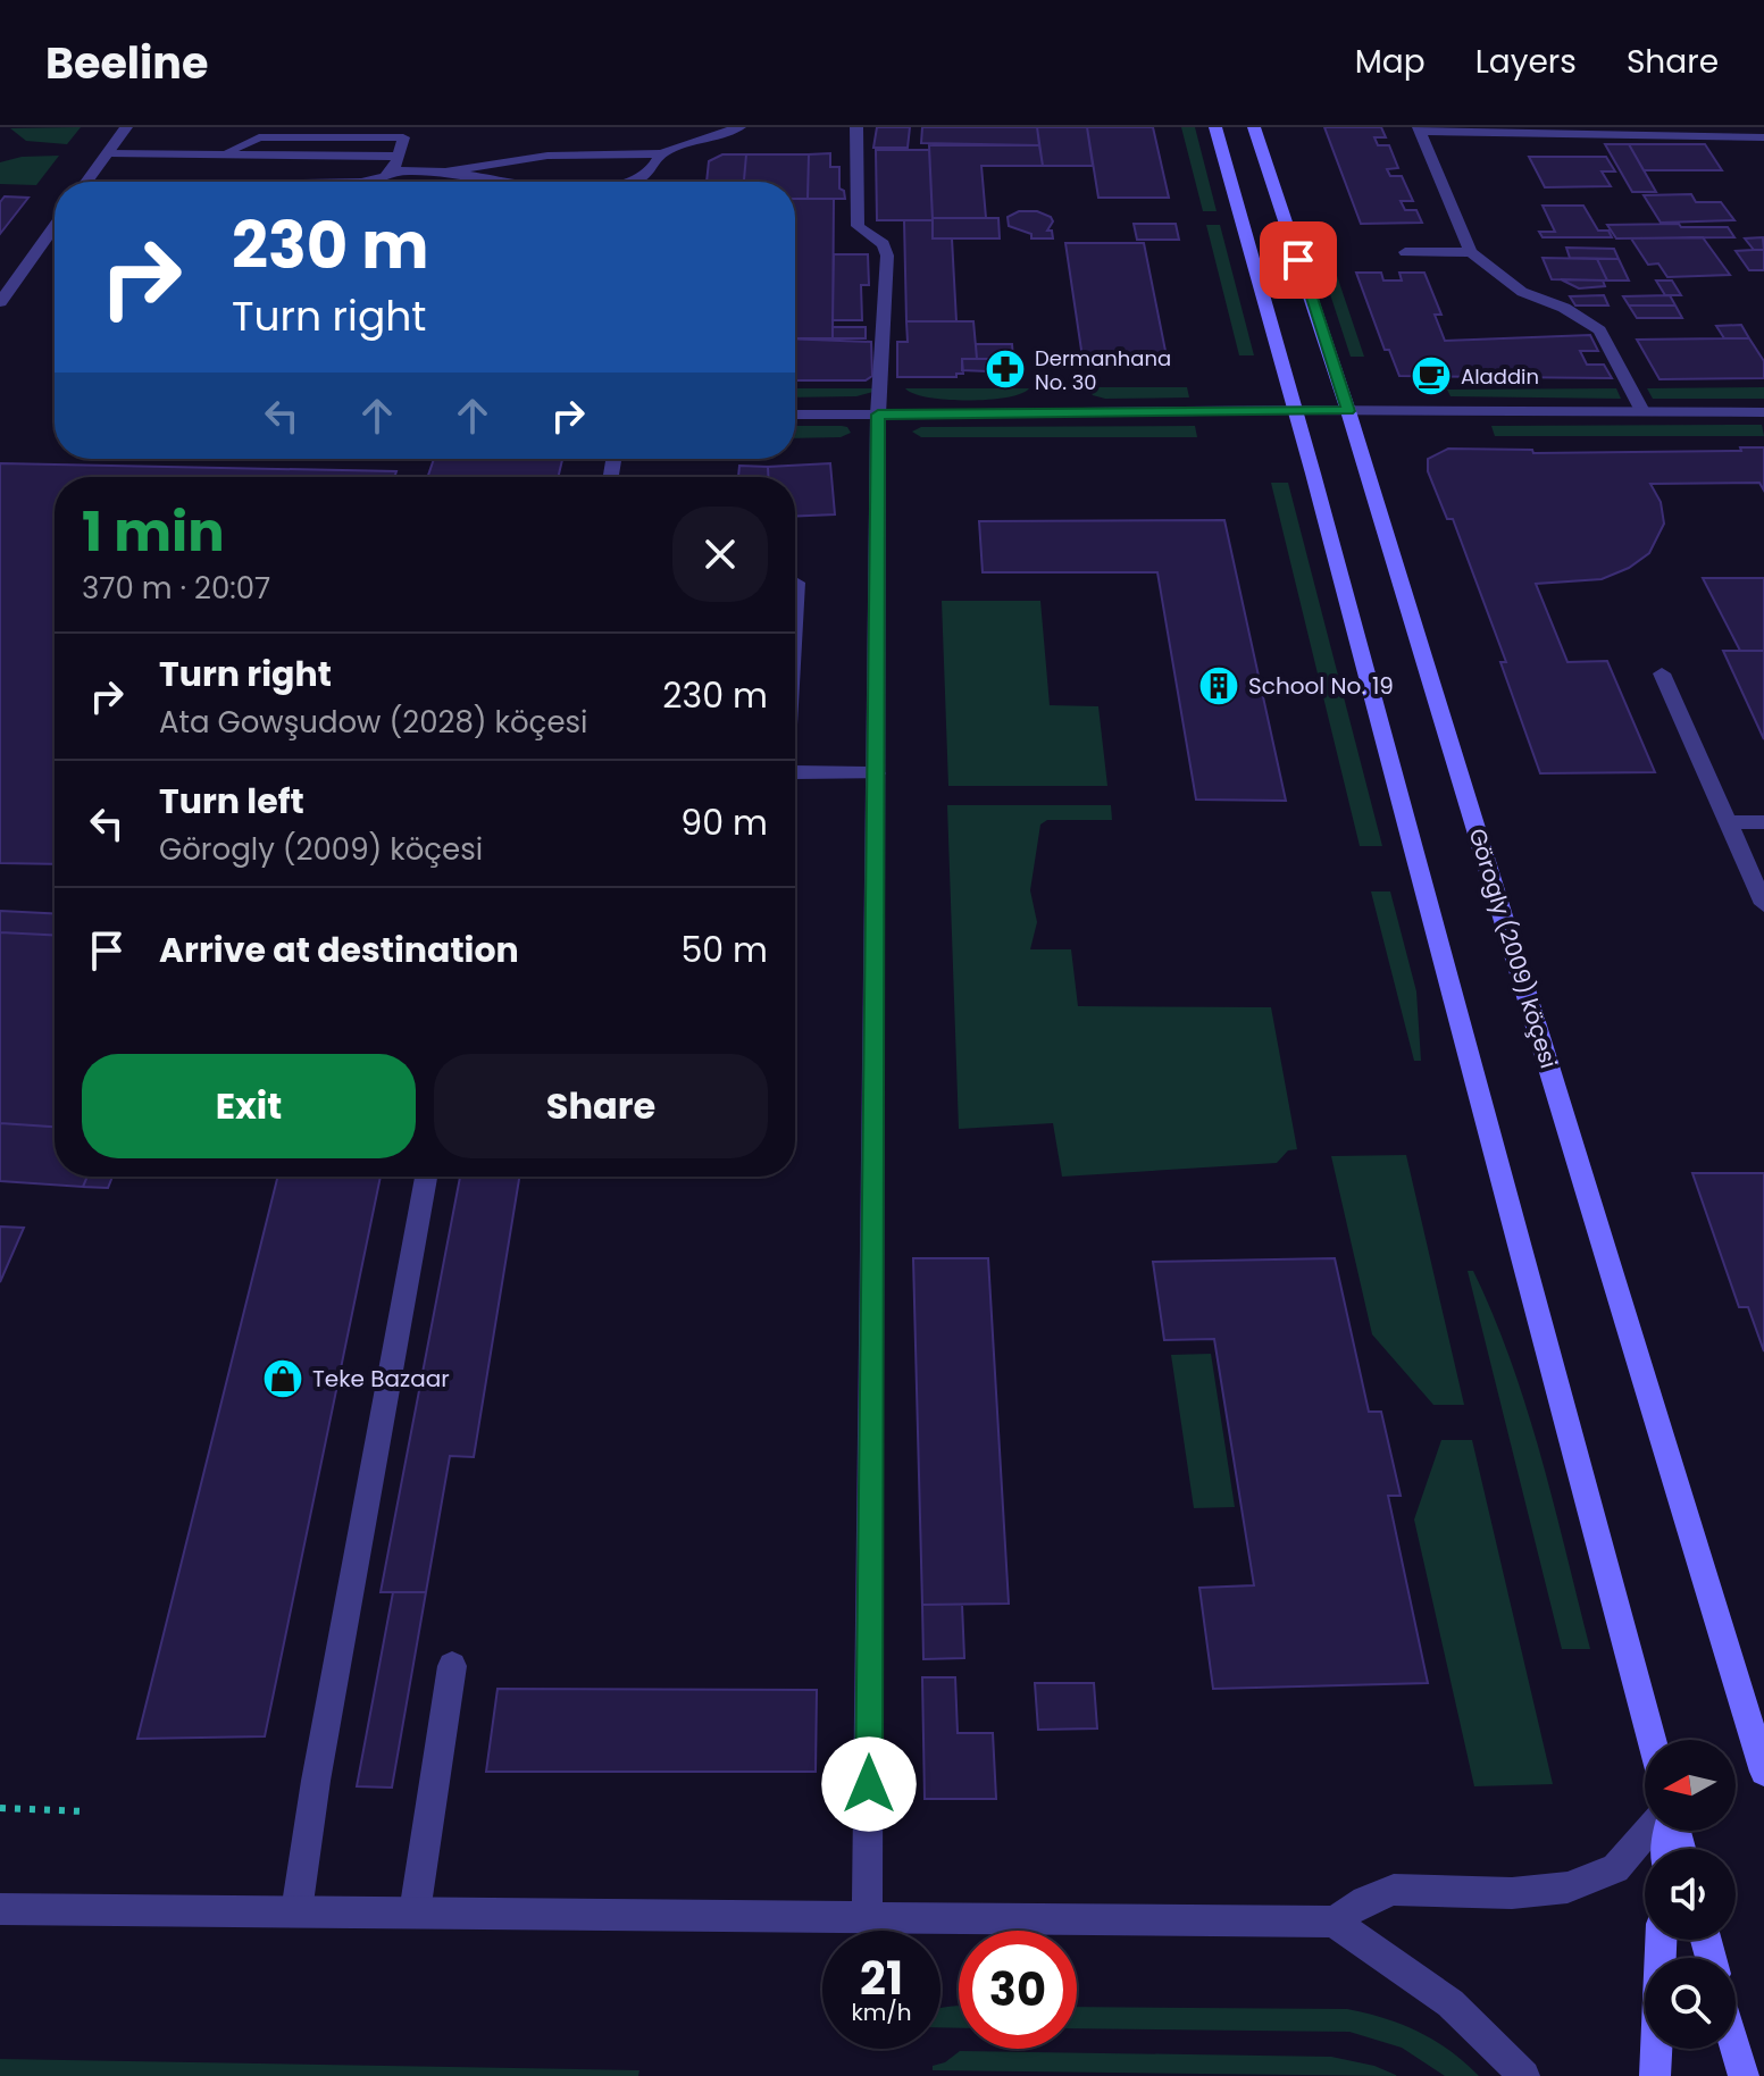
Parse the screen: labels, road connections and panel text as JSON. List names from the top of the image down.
{
  "streets": {
    "main road": ["Görogly (2009) köçesi"]
  },
  "places": {
    "pharmacy": ["Dermanhana No. 30"],
    "cafe": ["Aladdin"],
    "building": ["School No. 19"],
    "shop": ["Teke Bazaar"]
  },
  "north": "left",
  "page": {
    "header": "Beeline",
    "nav": ["Map", "Layers", "Share"],
    "turn": ["230 m", "Turn right"],
    "heading": ["1 min", "370 m · 20:07"],
    "list": [
      {
        "name": "Turn right",
        "note": "Ata Gowşudow (2028) köçesi",
        "value": "230 m"
      },
      {
        "name": "Turn left",
        "note": "Görogly (2009) köçesi",
        "value": "90 m"
      },
      {
        "name": "Arrive at destination",
        "value": "50 m"
      }
    ],
    "buttons": ["Exit", "Share"],
    "speed": "21 km/h",
    "limit": "30"
  }
}
